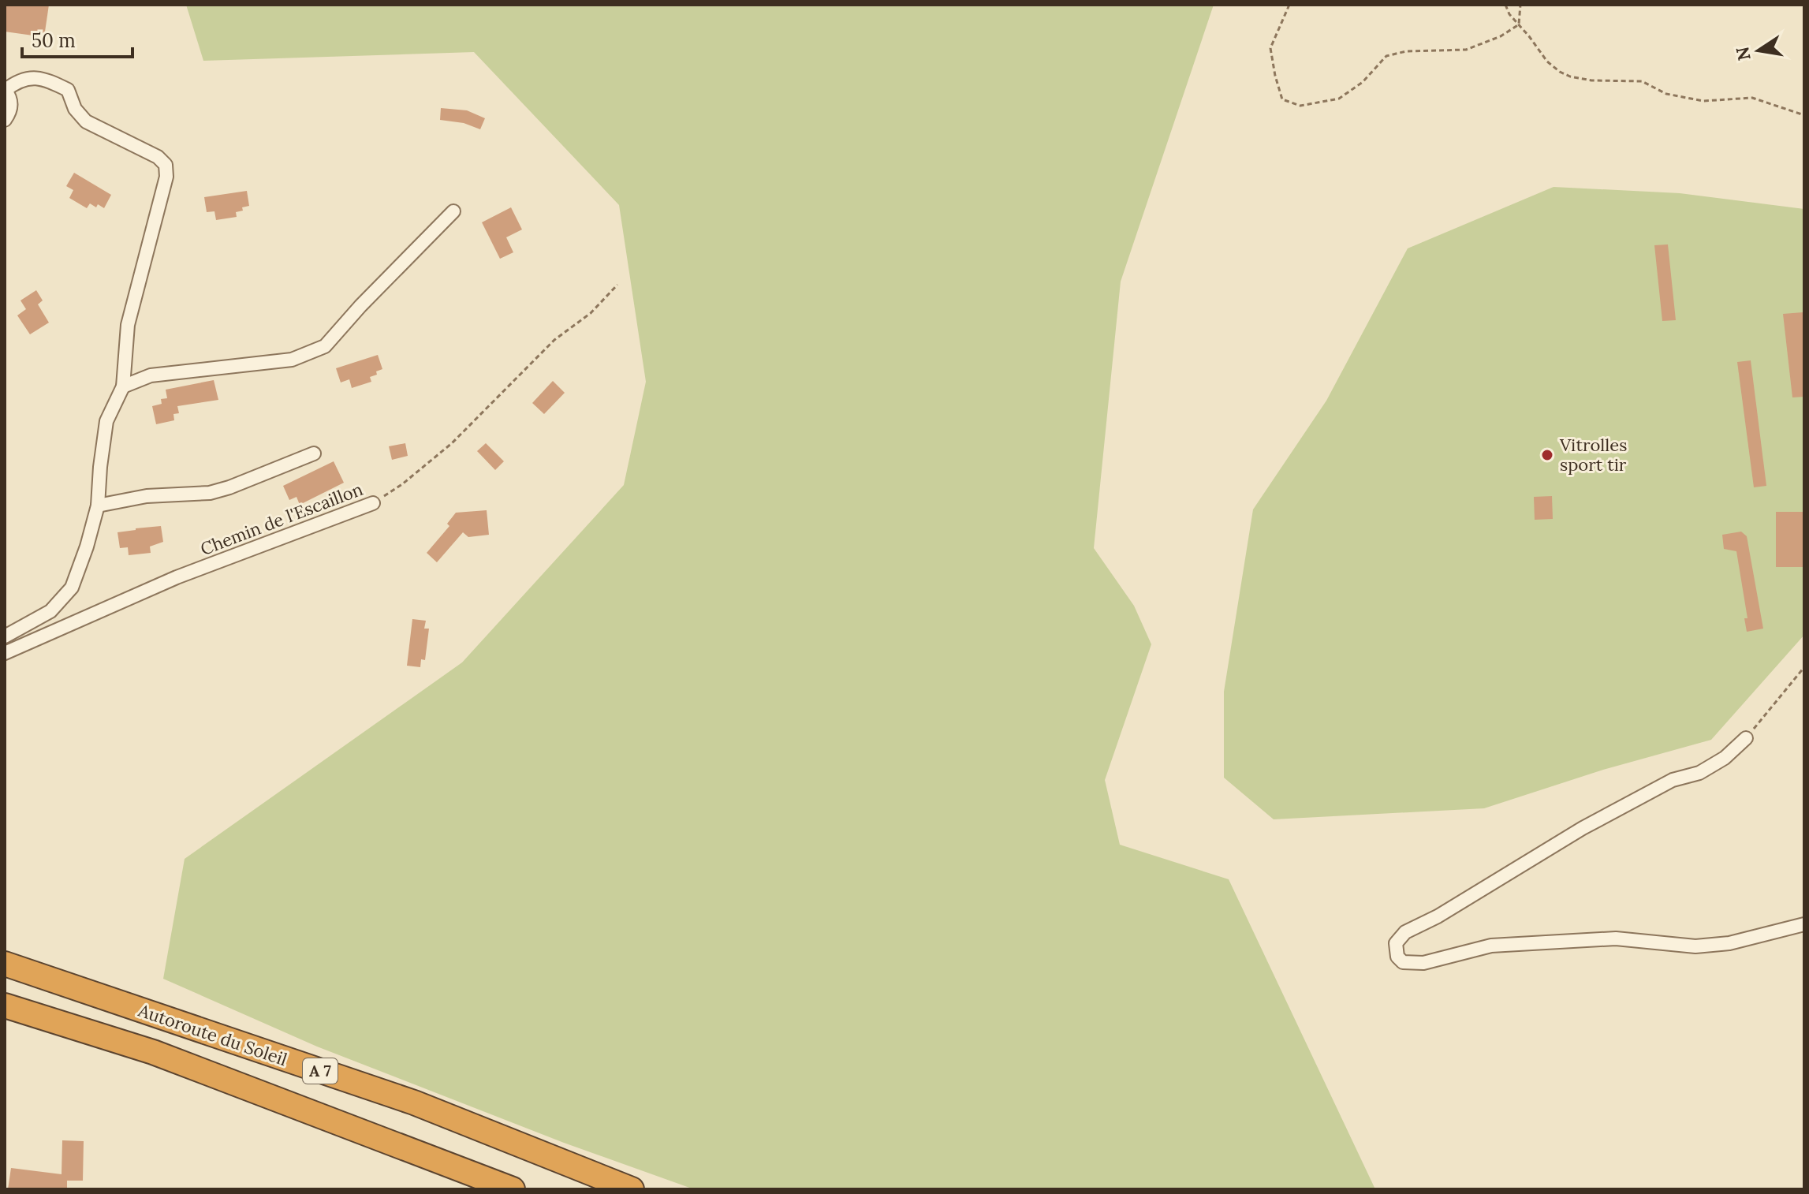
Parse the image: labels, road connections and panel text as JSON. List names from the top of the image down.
{
  "streets": {
    "highway": ["Autoroute du Soleil", "A 7"],
    "street": ["Chemin de l'Escaillon"]
  },
  "places": ["Vitrolles sport tir"],
  "scale_bar": "50 m",
  "north": "left"
}
